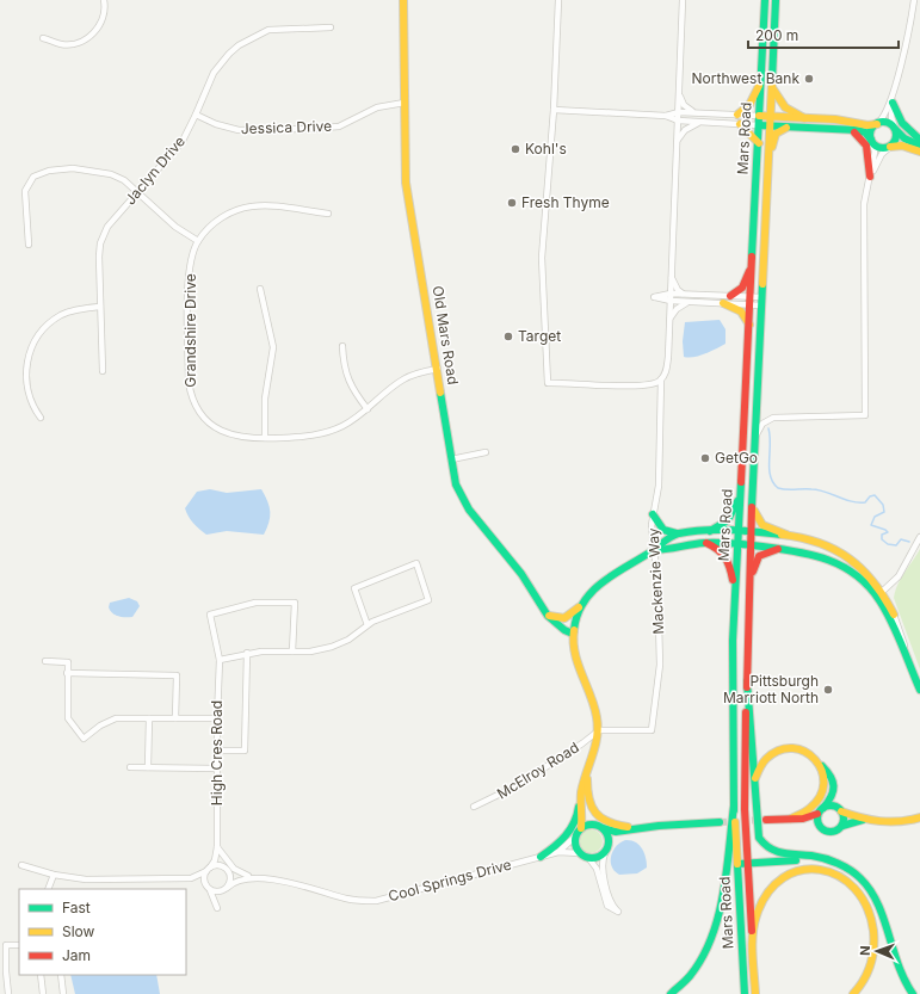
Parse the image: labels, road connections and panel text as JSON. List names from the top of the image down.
{
  "streets": {
    "main road": ["Mars Road", "Old Mars Road"],
    "street": [
      "Jessica Drive",
      "Jaclyn Drive",
      "Grandshire Drive",
      "Mackenzie Way",
      "High Cres Road",
      "McElroy Road",
      "Cool Springs Drive"
    ]
  },
  "crossings": [
    ["Jessica Drive", "Jaclyn Drive"],
    ["Jessica Drive", "Old Mars Road"],
    ["Grandshire Drive", "Old Mars Road"],
    ["Mackenzie Way", "McElroy Road"],
    ["High Cres Road", "Cool Springs Drive"]
  ],
  "places": [
    "Northwest Bank",
    "Kohl's",
    "Fresh Thyme",
    "Target",
    "GetGo",
    "Pittsburgh Marriott North"
  ],
  "legend": ["Fast", "Slow", "Jam"],
  "scale_bar": "200 m",
  "north": "left"
}
